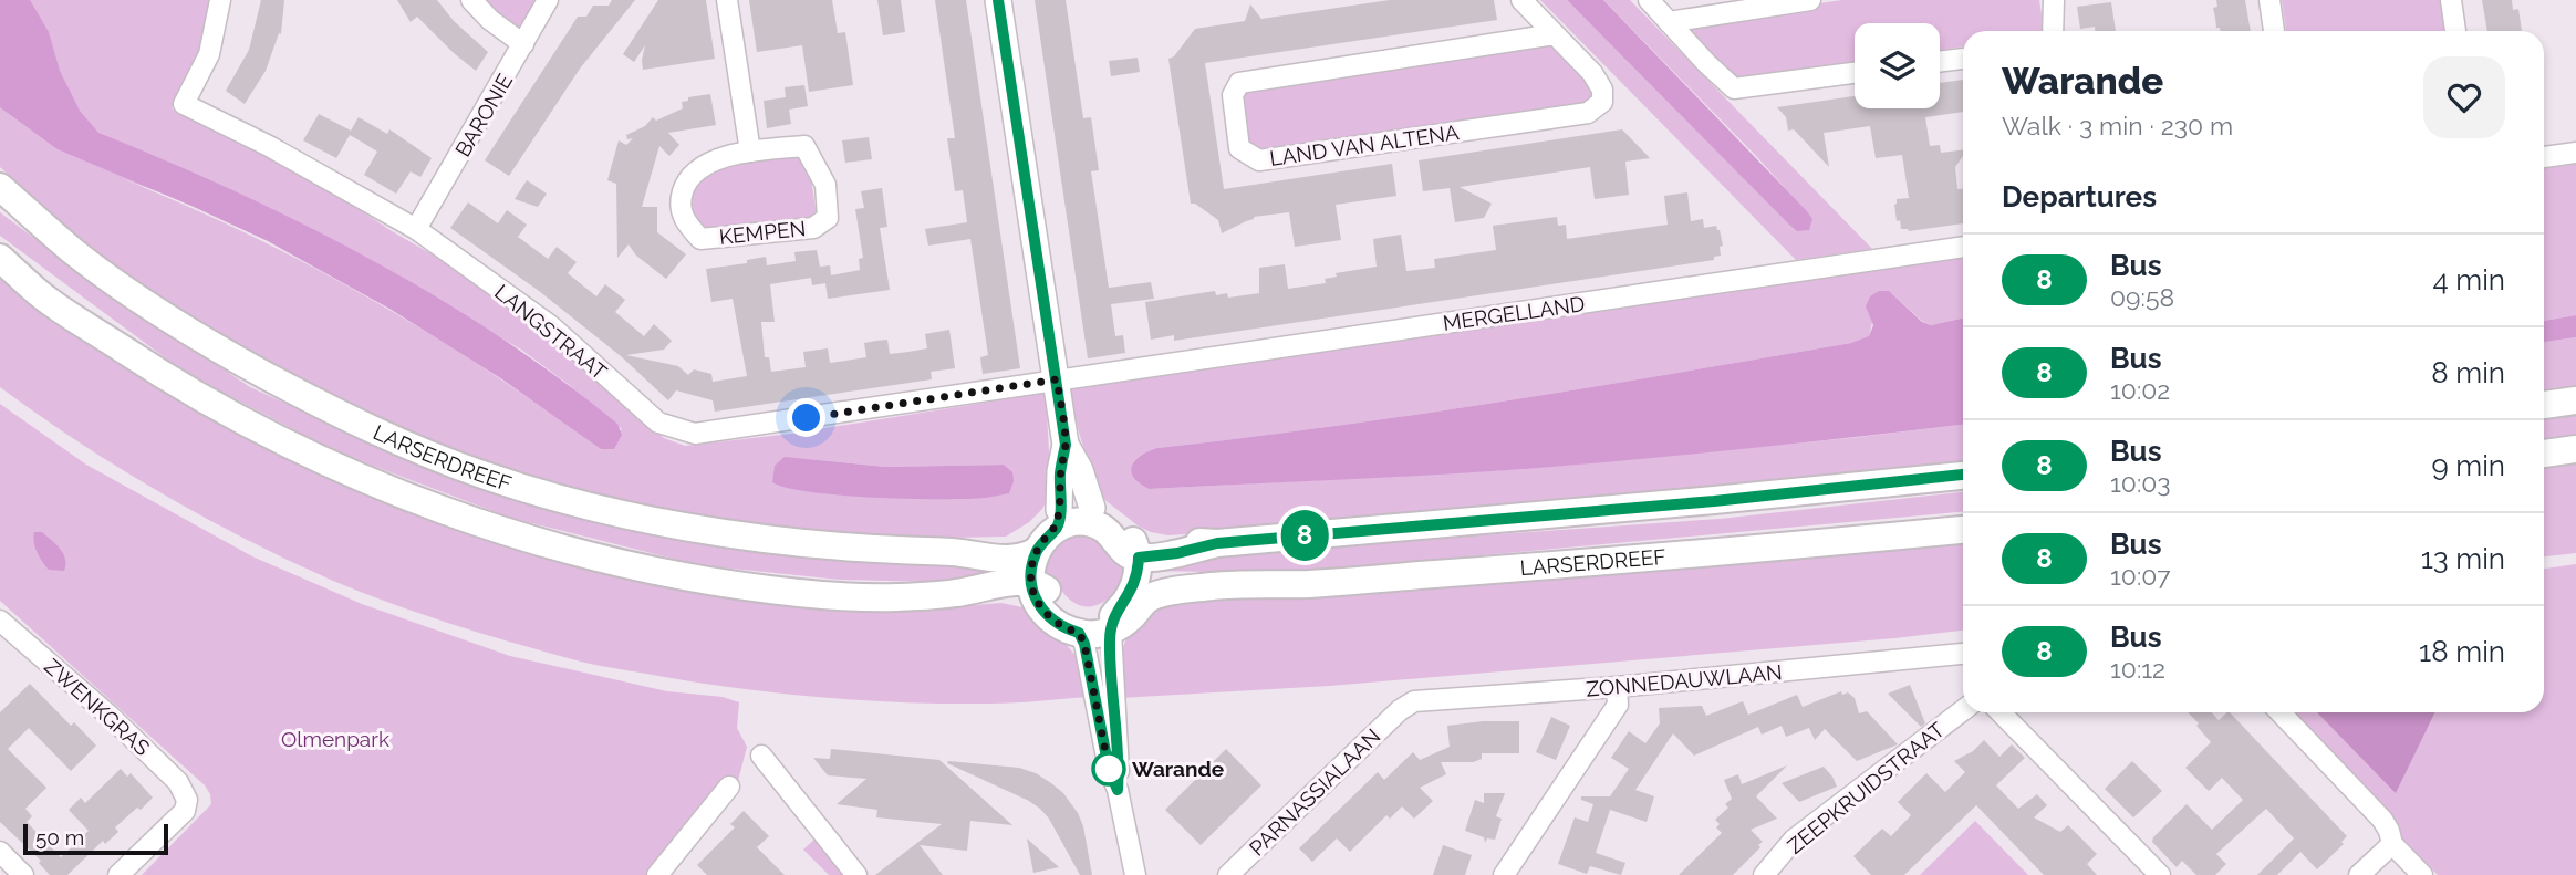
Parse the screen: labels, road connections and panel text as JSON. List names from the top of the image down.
{
  "streets": {
    "main road": ["LARSERDREEF"],
    "street": [
      "BARONIE",
      "LAND VAN ALTENA",
      "KEMPEN",
      "MERGELLAND",
      "LANGSTRAAT",
      "ZONNEDAUWLAAN",
      "ZWENKGRAS",
      "ZEEPKRUIDSTRAAT",
      "PARNASSIALAAN"
    ]
  },
  "crossings": [
    ["BARONIE", "LANGSTRAAT"],
    ["MERGELLAND", "LANGSTRAAT"],
    ["ZONNEDAUWLAAN", "PARNASSIALAAN"]
  ],
  "parks": ["Olmenpark"],
  "places": ["Warande"],
  "lines": ["bus line 8"],
  "scale_bar": "50 m",
  "page": {
    "on_map": "8",
    "heading": [
      ["Warande", "Walk · 3 min · 230 m"],
      "Departures"
    ],
    "list": [
      {
        "mark": "8",
        "name": "Bus",
        "note": "09:58",
        "value": "4 min"
      },
      {
        "mark": "8",
        "name": "Bus",
        "note": "10:02",
        "value": "8 min"
      },
      {
        "mark": "8",
        "name": "Bus",
        "note": "10:03",
        "value": "9 min"
      },
      {
        "mark": "8",
        "name": "Bus",
        "note": "10:07",
        "value": "13 min"
      },
      {
        "mark": "8",
        "name": "Bus",
        "note": "10:12",
        "value": "18 min"
      }
    ],
    "scale": "50 m"
  }
}
